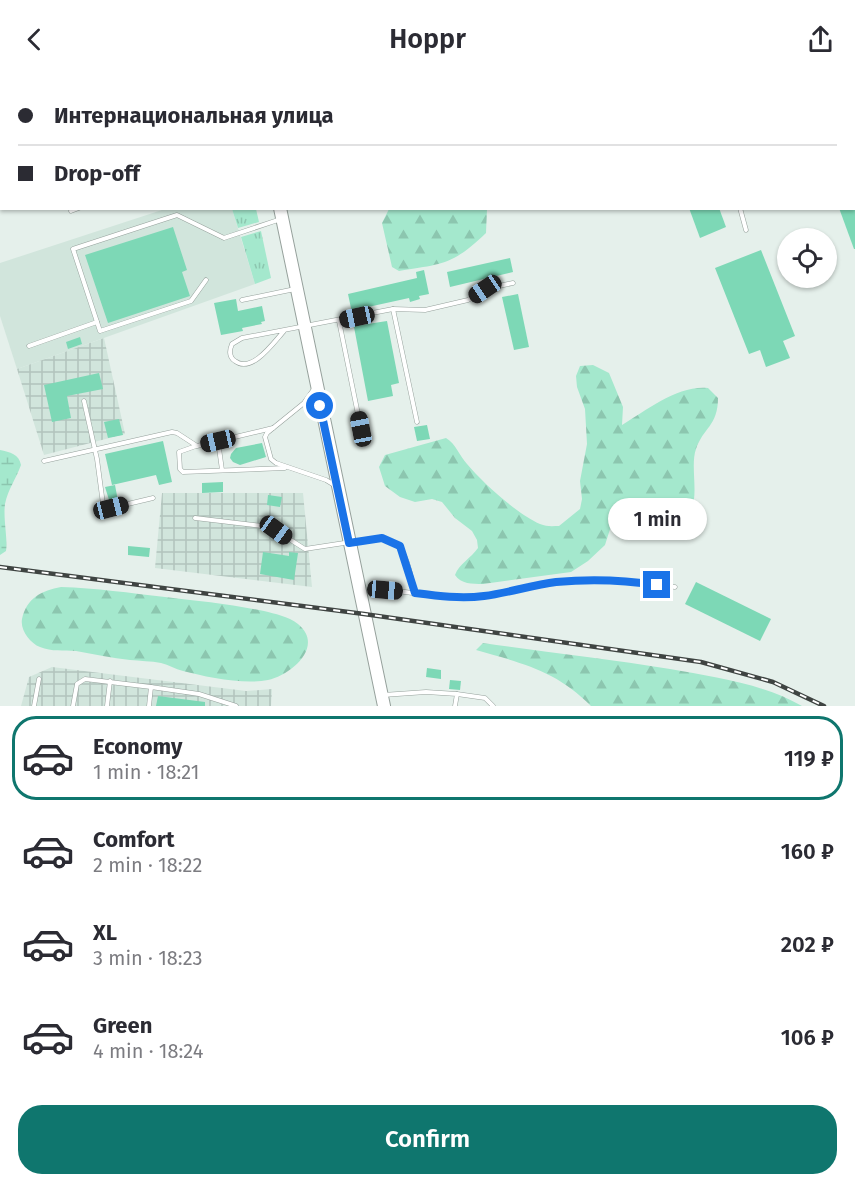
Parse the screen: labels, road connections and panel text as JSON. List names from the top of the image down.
{
  "page": {
    "header": "Hoppr",
    "banner": ["Интернациональная улица", "Drop-off"],
    "bubble": "1 min",
    "list": [
      {
        "name": "Economy",
        "note": "1 min · 18:21",
        "value": "119 ₽"
      },
      {
        "name": "Comfort",
        "note": "2 min · 18:22",
        "value": "160 ₽"
      },
      {
        "name": "XL",
        "note": "3 min · 18:23",
        "value": "202 ₽"
      },
      {
        "name": "Green",
        "note": "4 min · 18:24",
        "value": "106 ₽"
      }
    ],
    "buttons": "Confirm"
  }
}
